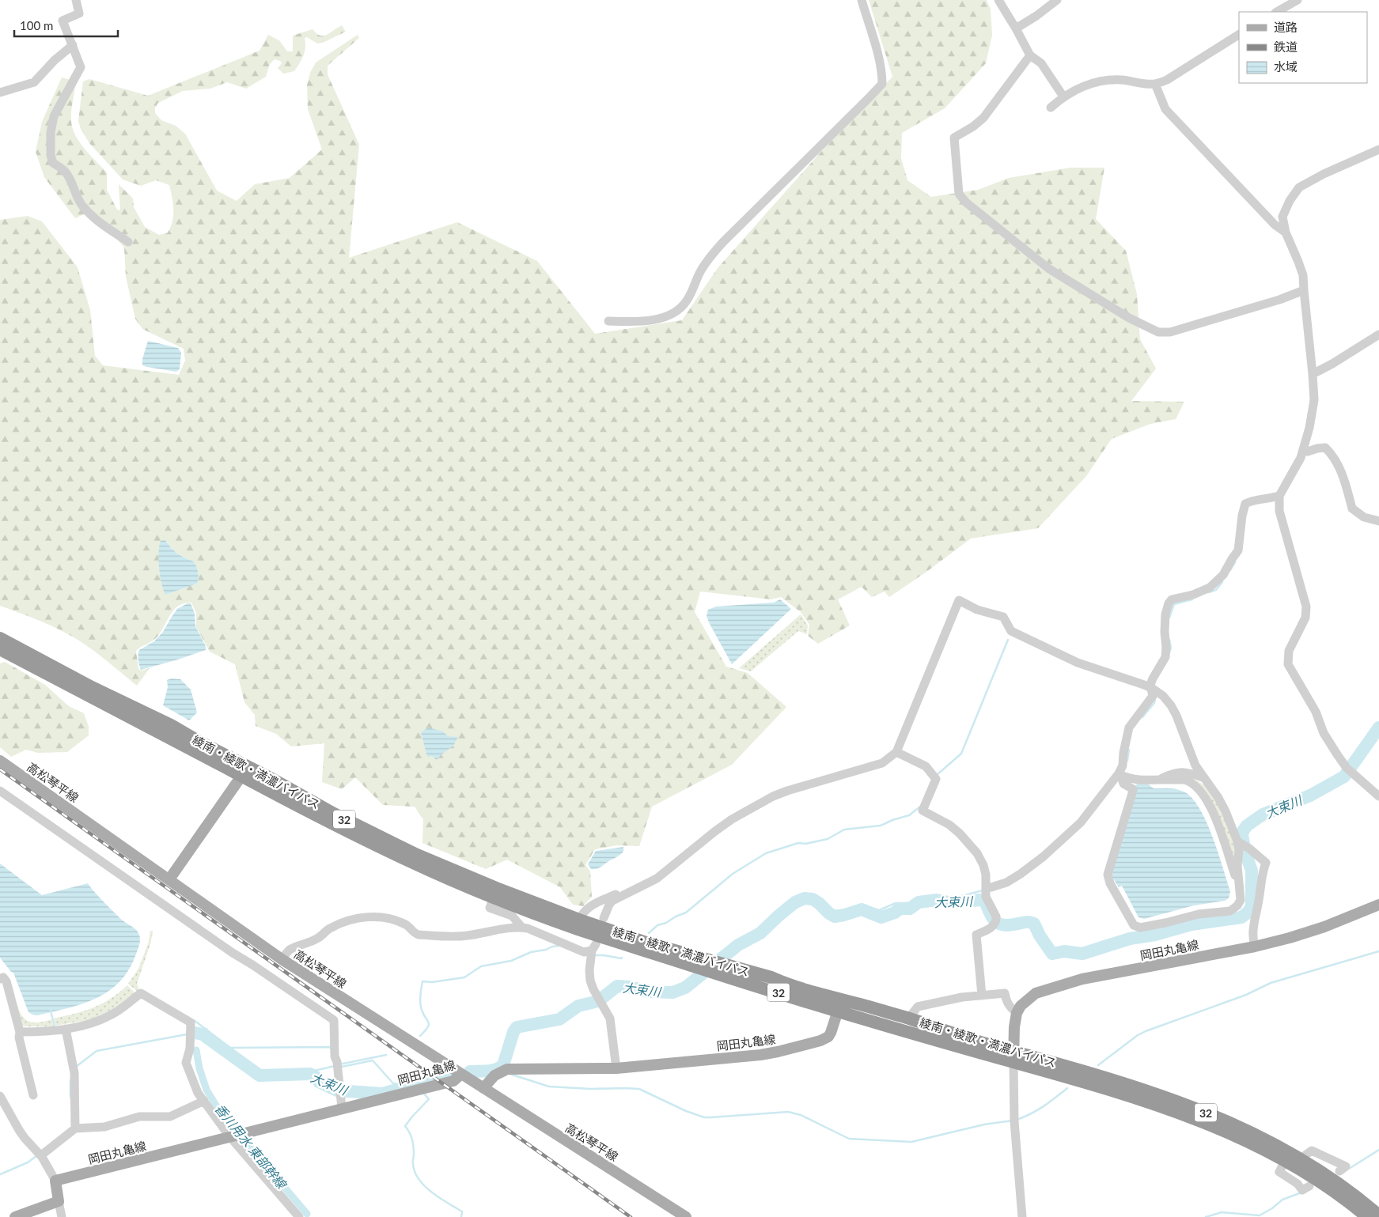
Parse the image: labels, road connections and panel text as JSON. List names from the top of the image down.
{
  "streets": {
    "highway": ["綾南・綾歌・満濃バイパス", "32"],
    "main road": ["高松琴平線", "岡田丸亀線"]
  },
  "crossings": [
    ["綾南・綾歌・満濃バイパス", "岡田丸亀線"],
    ["高松琴平線", "岡田丸亀線"]
  ],
  "water": ["大束川", "香川用水 東部幹線"],
  "legend": ["道路", "鉄道", "水域"],
  "scale_bar": "100 m"
}
